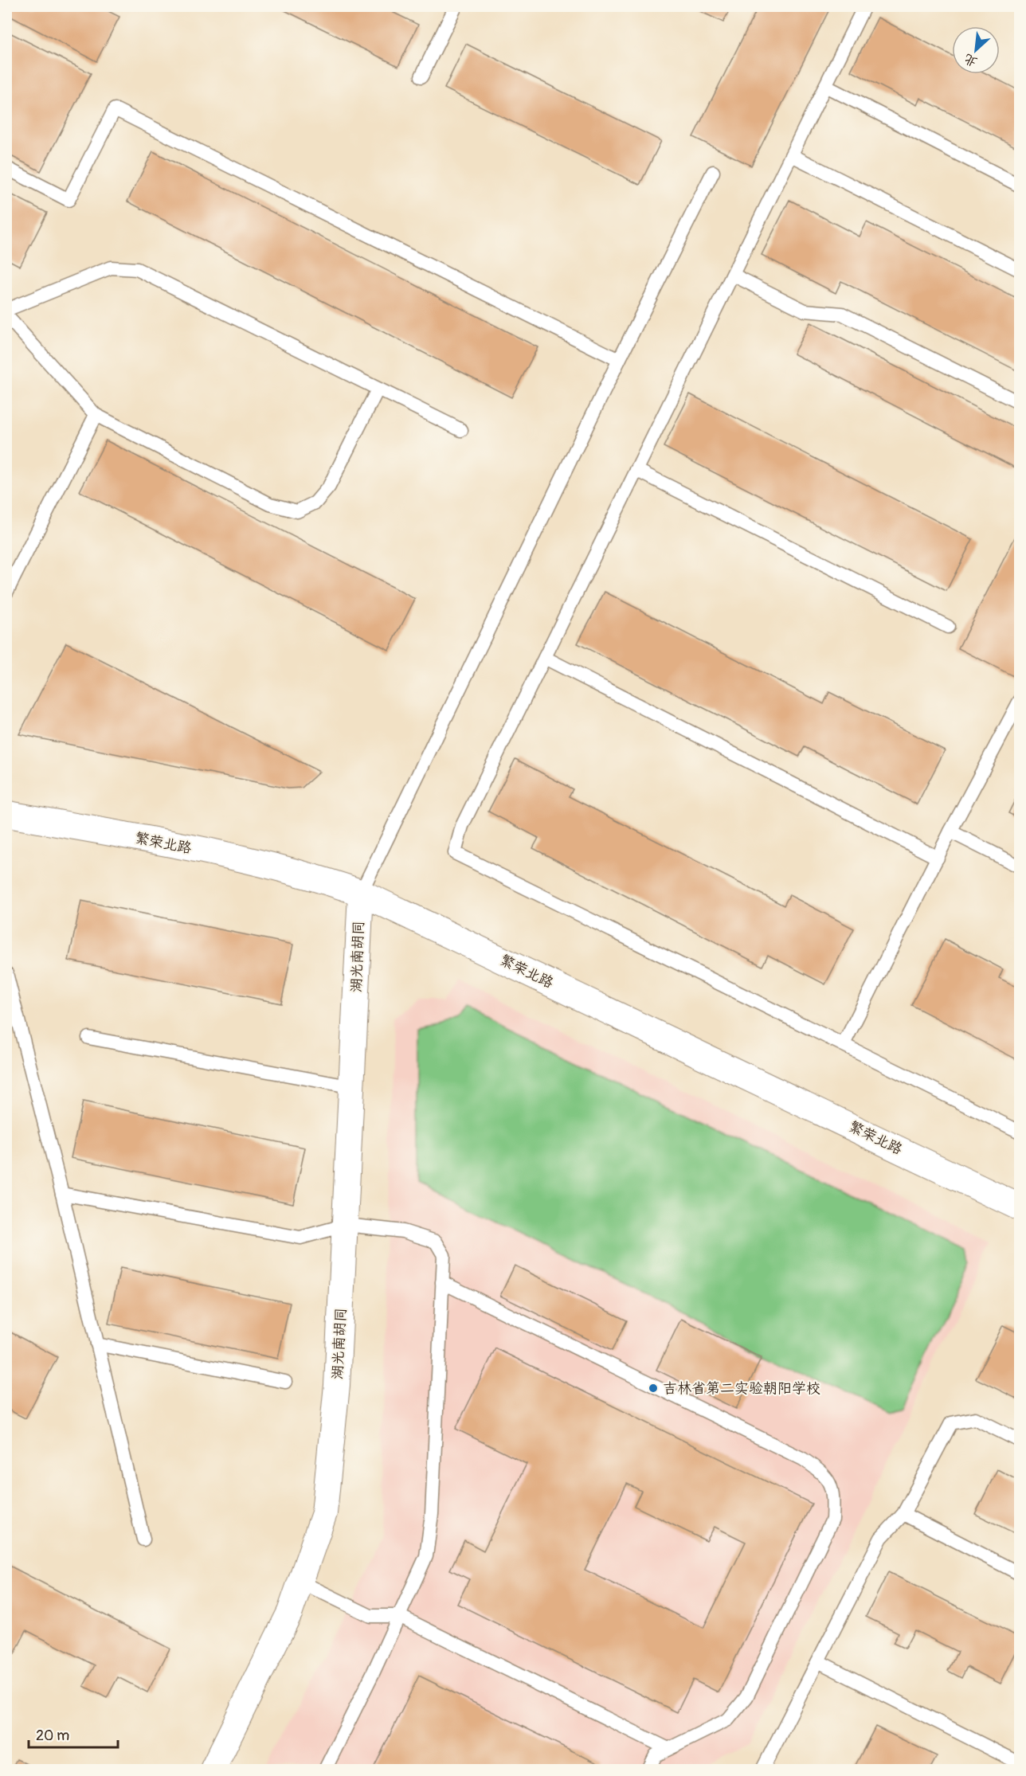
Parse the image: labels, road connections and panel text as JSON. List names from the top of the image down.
{
  "streets": {
    "street": ["繁荣北路", "湖光南胡同"]
  },
  "crossings": [
    ["繁荣北路", "湖光南胡同"]
  ],
  "places": ["吉林省第二实验朝阳学校"],
  "scale_bar": "20 m",
  "north": "bottom left"
}
